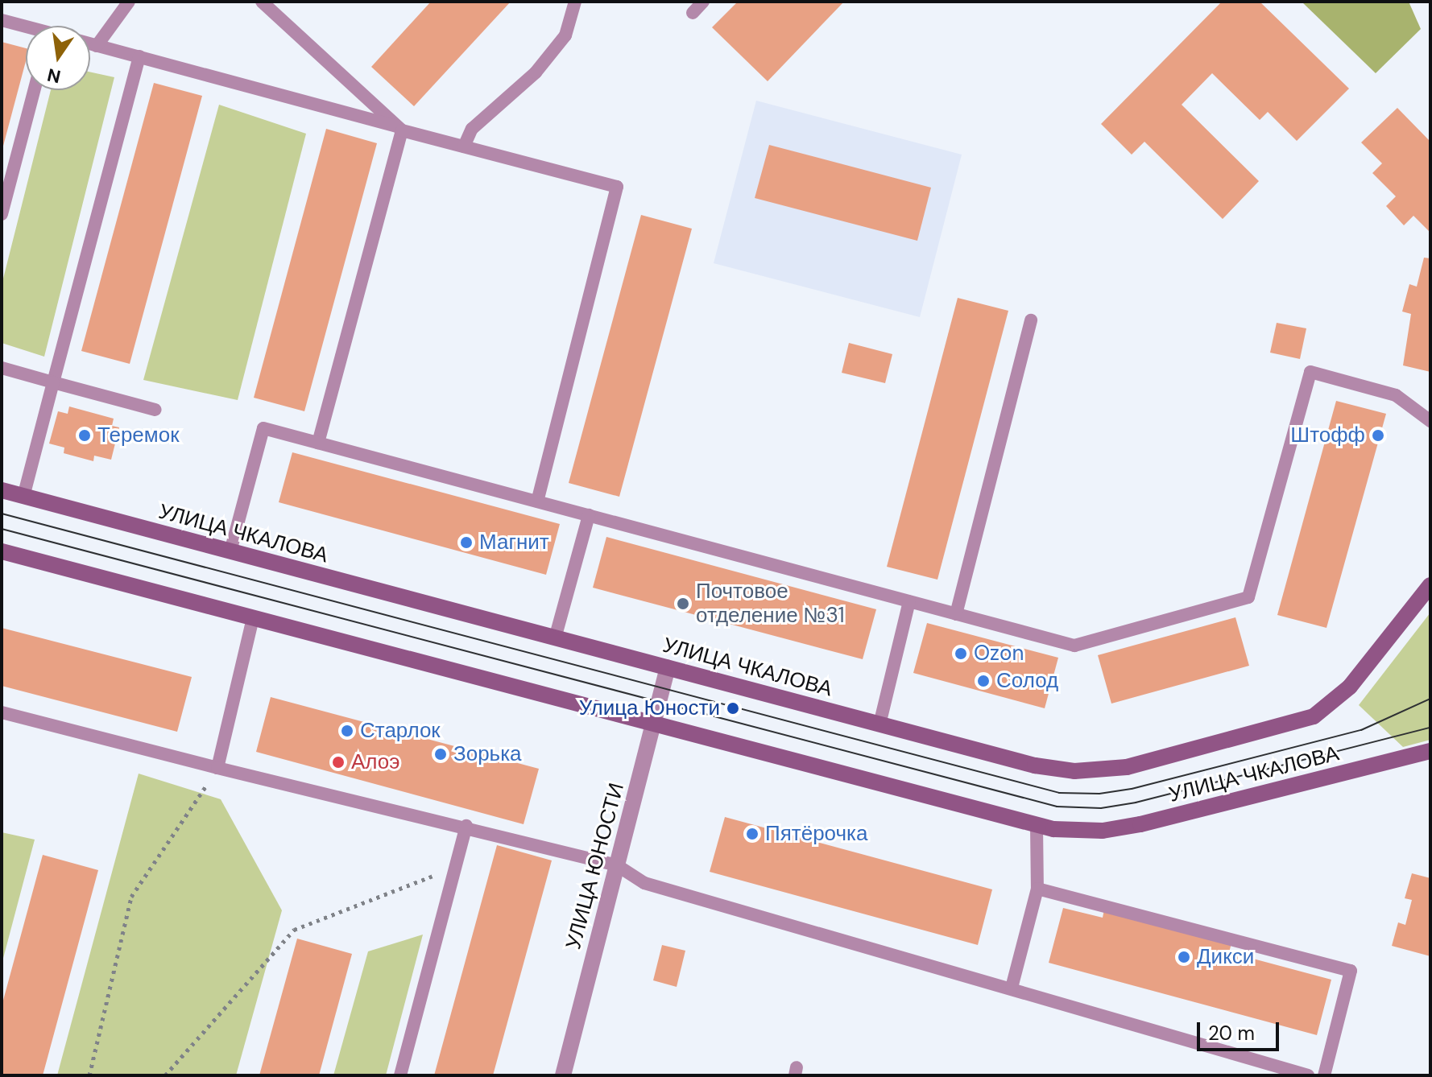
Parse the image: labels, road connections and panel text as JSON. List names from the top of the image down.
{
  "streets": {
    "street": ["УЛИЦА ЧКАЛОВА", "УЛИЦА ЮНОСТИ"]
  },
  "crossings": [
    ["УЛИЦА ЧКАЛОВА", "УЛИЦА ЮНОСТИ"]
  ],
  "places": [
    "Теремок",
    "Штофф",
    "Магнит",
    "Почтовое отделение №31",
    "Ozon",
    "Солод",
    "Улица Юности",
    "Старлок",
    "Зорька",
    "Алоэ",
    "Пятёрочка",
    "Дикси"
  ],
  "scale_bar": "20 m",
  "north": "bottom"
}
